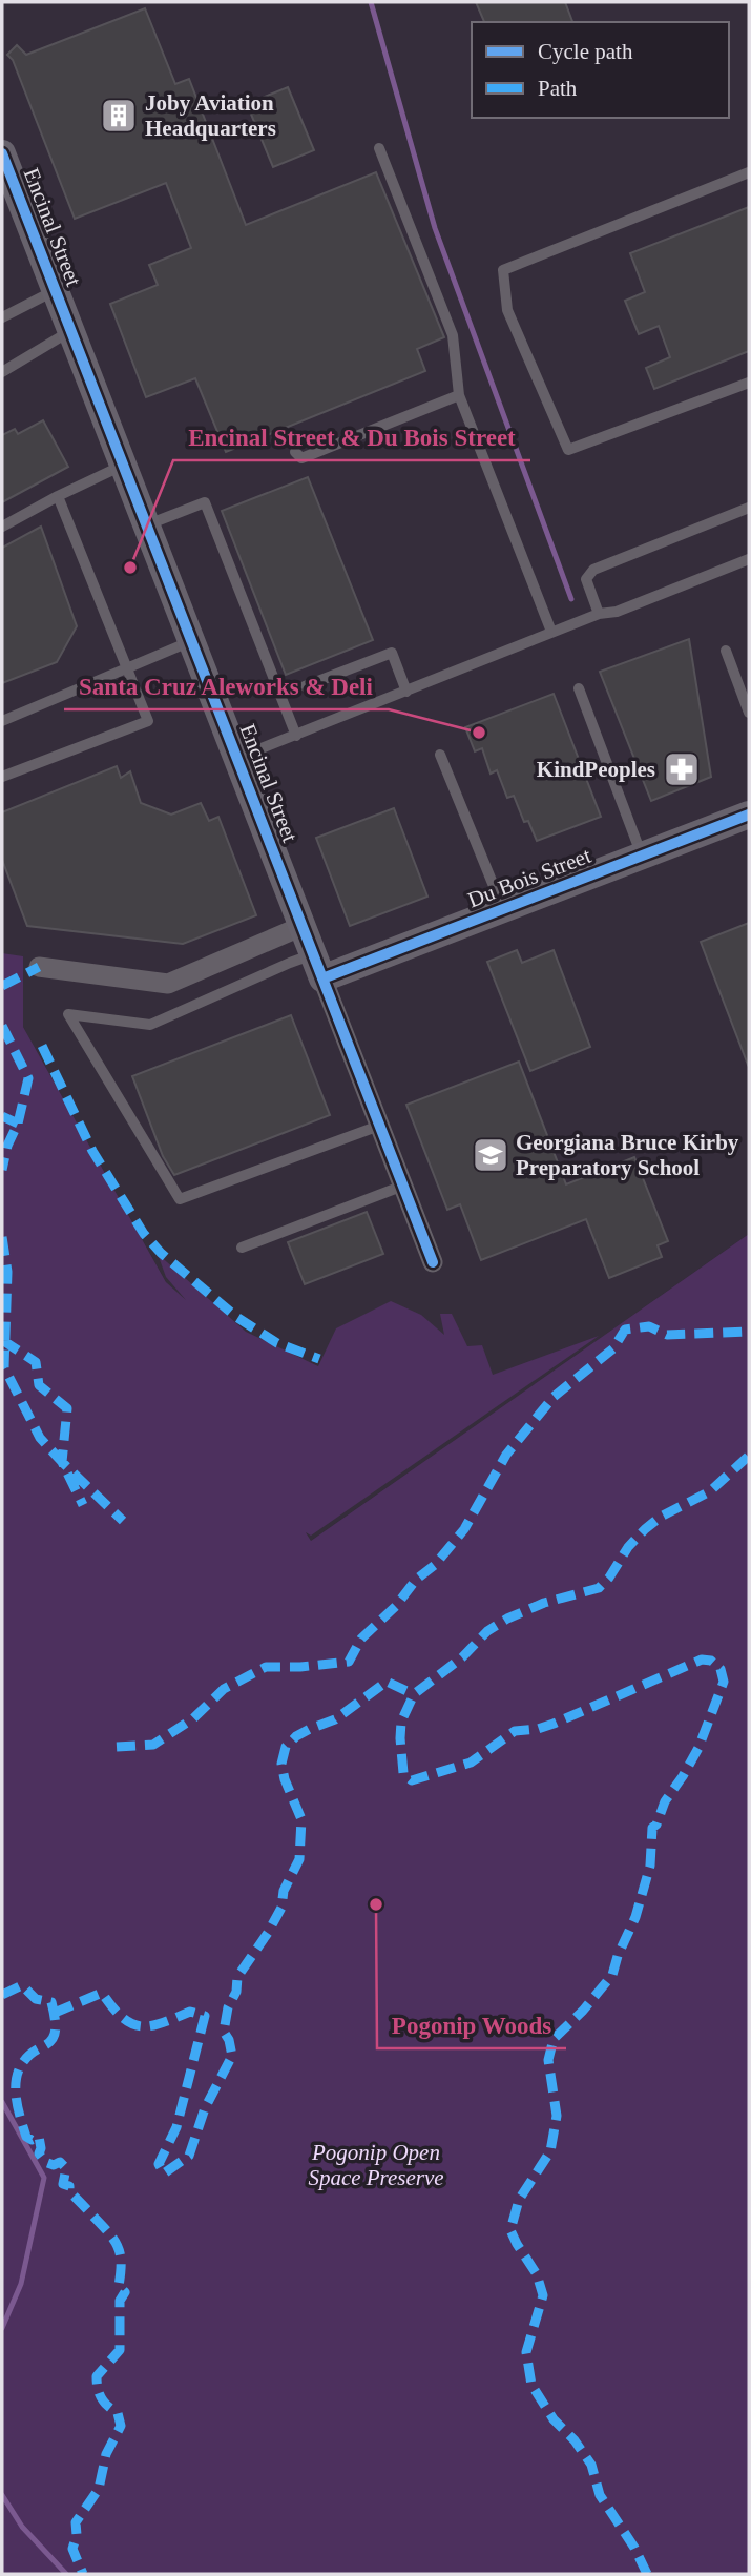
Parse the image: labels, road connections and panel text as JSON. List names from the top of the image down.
{
  "streets": {
    "street": ["Encinal Street", "Du Bois Street"]
  },
  "crossings": [
    ["Encinal Street", "Du Bois Street"]
  ],
  "parks": ["Pogonip Open Space Preserve"],
  "places": {
    "building": ["Joby Aviation Headquarters"],
    "other": ["Encinal Street & Du Bois Street", "Santa Cruz Aleworks & Deli", "Pogonip Woods"],
    "pharmacy": ["KindPeoples"],
    "school or university": ["Georgiana Bruce Kirby Preparatory School"]
  },
  "legend": ["Cycle path", "Path"]
}
